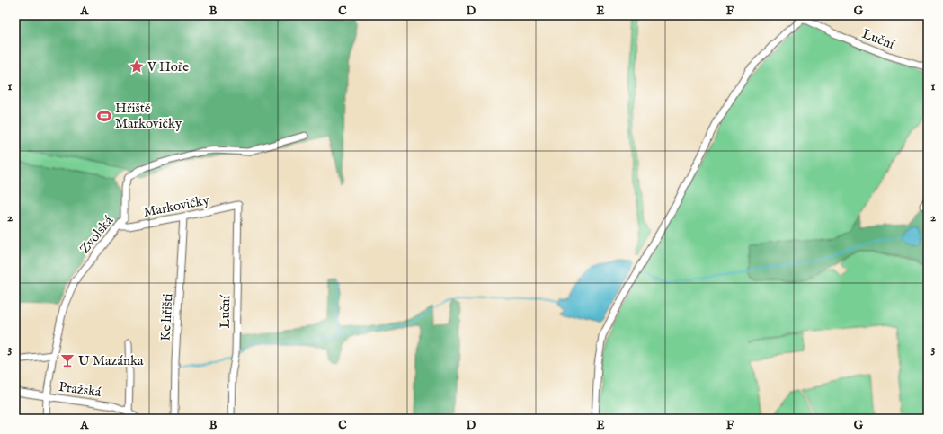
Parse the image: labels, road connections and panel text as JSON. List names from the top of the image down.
{
  "streets": {
    "street": [
      "Luční",
      "Markovičky",
      "Zvolská",
      "Ke hřišti",
      "Pražská"
    ]
  },
  "crossings": [
    ["Luční", "Markovičky"],
    ["Markovičky", "Zvolská"],
    ["Markovičky", "Ke hřišti"],
    ["Zvolská", "Pražská"]
  ],
  "places": {
    "place": ["V Hoře"],
    "sports": ["Hřiště Markovičky"],
    "bar": ["U Mazánka"]
  },
  "grid": {
    "columns": [
      "A",
      "B",
      "C",
      "D",
      "E",
      "F",
      "G"
    ],
    "rows": ["1", "2", "3"]
  }
}
